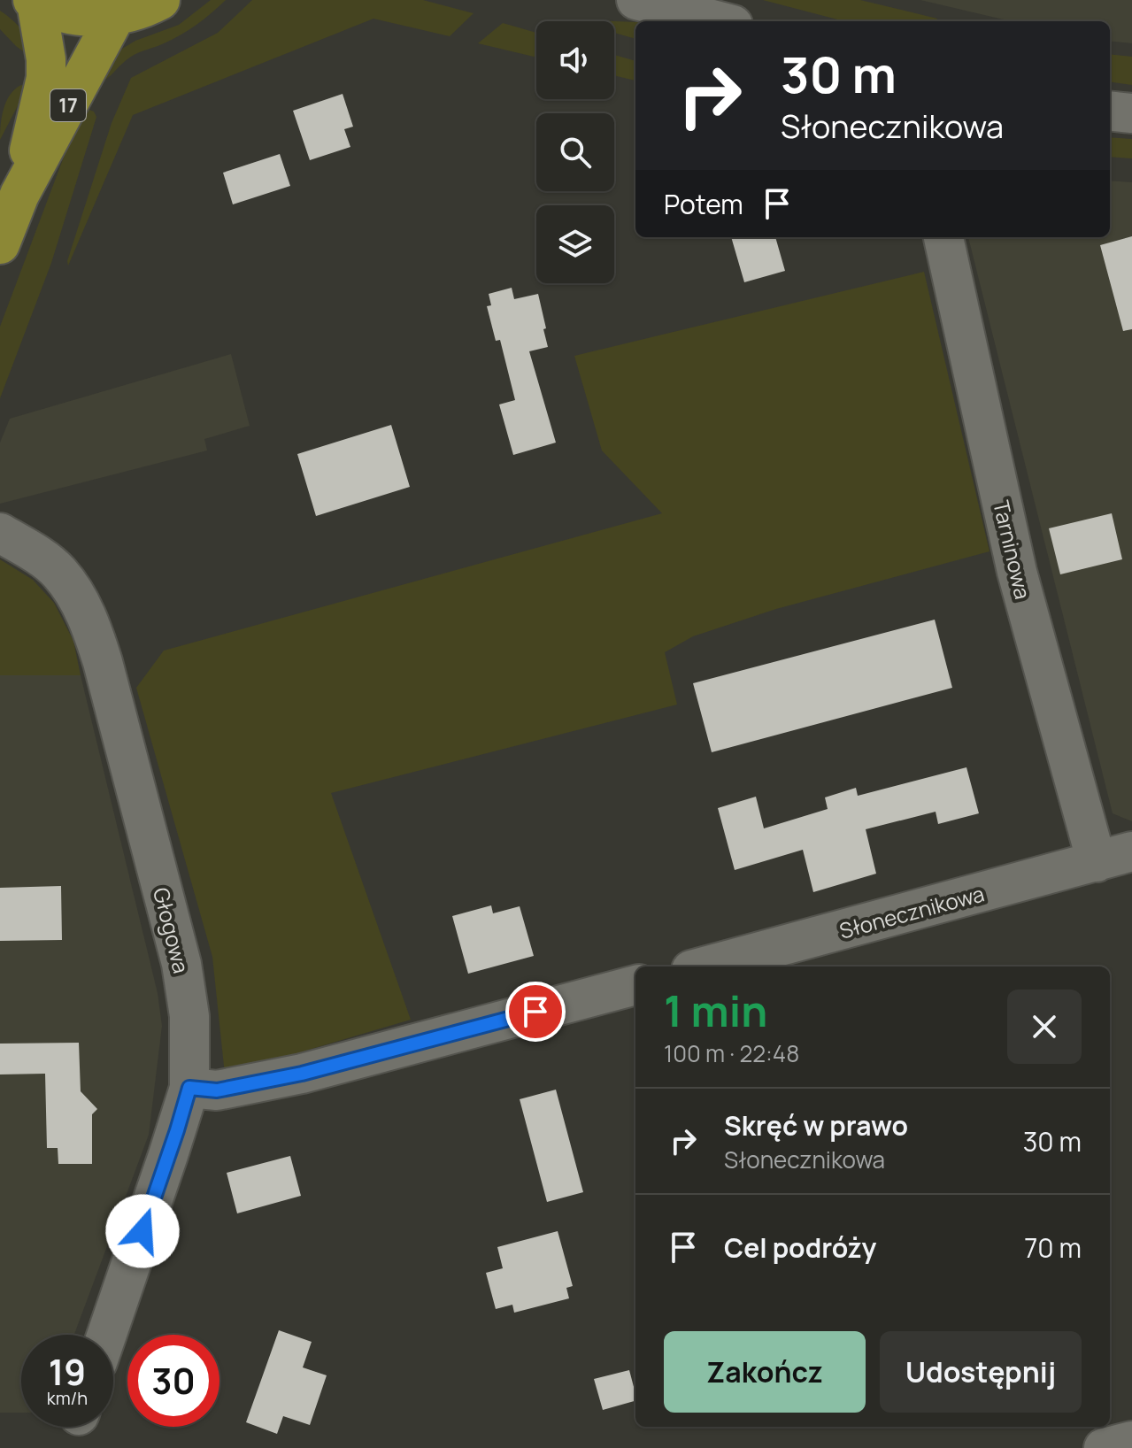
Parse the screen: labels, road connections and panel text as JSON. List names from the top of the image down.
{
  "streets": {
    "highway": ["17"],
    "street": ["Tarninowa", "Słonecznikowa", "Głogowa"]
  },
  "crossings": [
    ["Tarninowa", "Słonecznikowa"]
  ],
  "page": {
    "turn": ["30 m", "Słonecznikowa"],
    "then": "Potem",
    "heading": ["1 min", "100 m · 22:48"],
    "list": [
      {
        "name": "Skręć w prawo",
        "note": "Słonecznikowa",
        "value": "30 m"
      },
      {
        "name": "Cel podróży",
        "value": "70 m"
      }
    ],
    "buttons": ["Zakończ", "Udostępnij"],
    "speed": "19 km/h",
    "limit": "30"
  }
}
